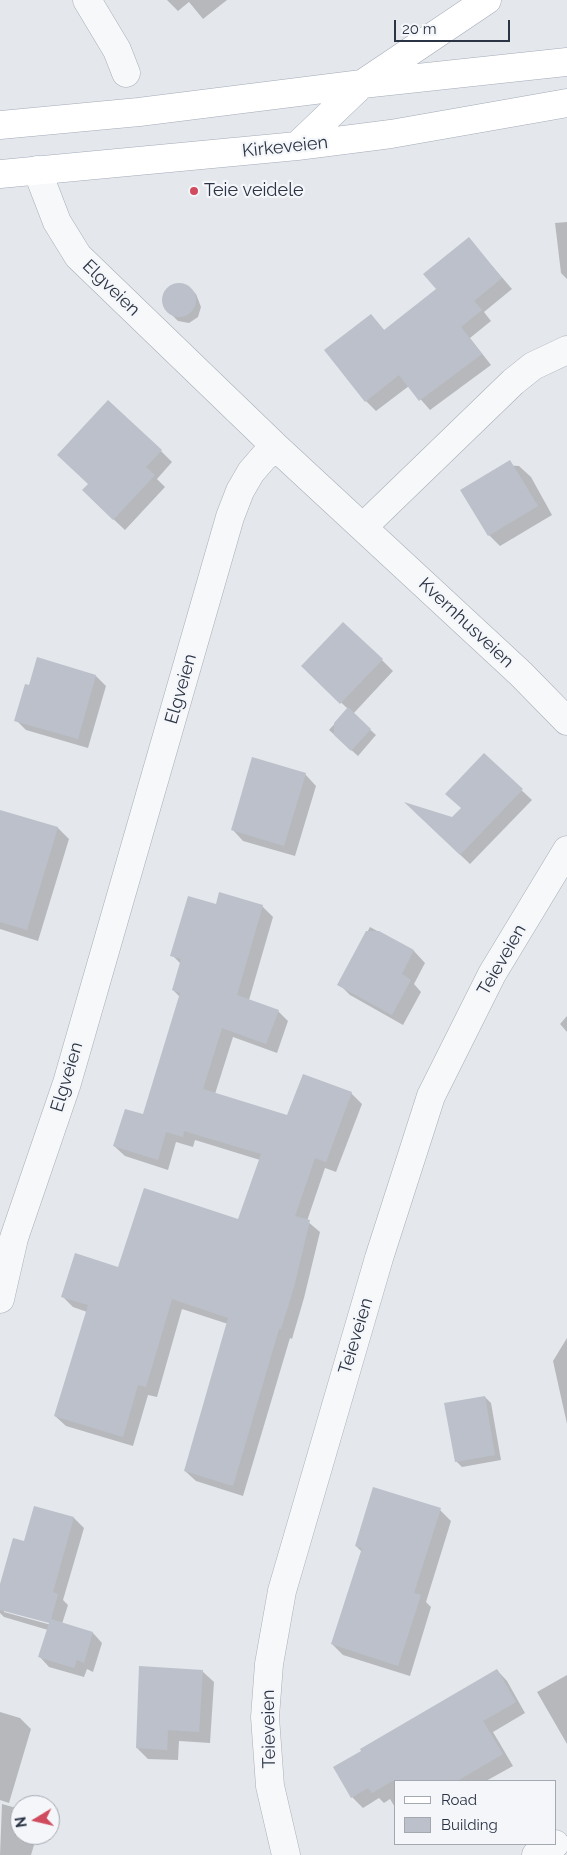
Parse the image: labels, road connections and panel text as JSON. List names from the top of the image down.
{
  "streets": {
    "main road": ["Kirkeveien"],
    "street": ["Elgveien", "Kvernhusveien", "Teieveien"]
  },
  "crossings": [
    ["Kirkeveien", "Elgveien"],
    ["Elgveien", "Kvernhusveien"]
  ],
  "places": ["Teie veidele"],
  "legend": ["Road", "Building"],
  "scale_bar": "20 m",
  "north": "left"
}
